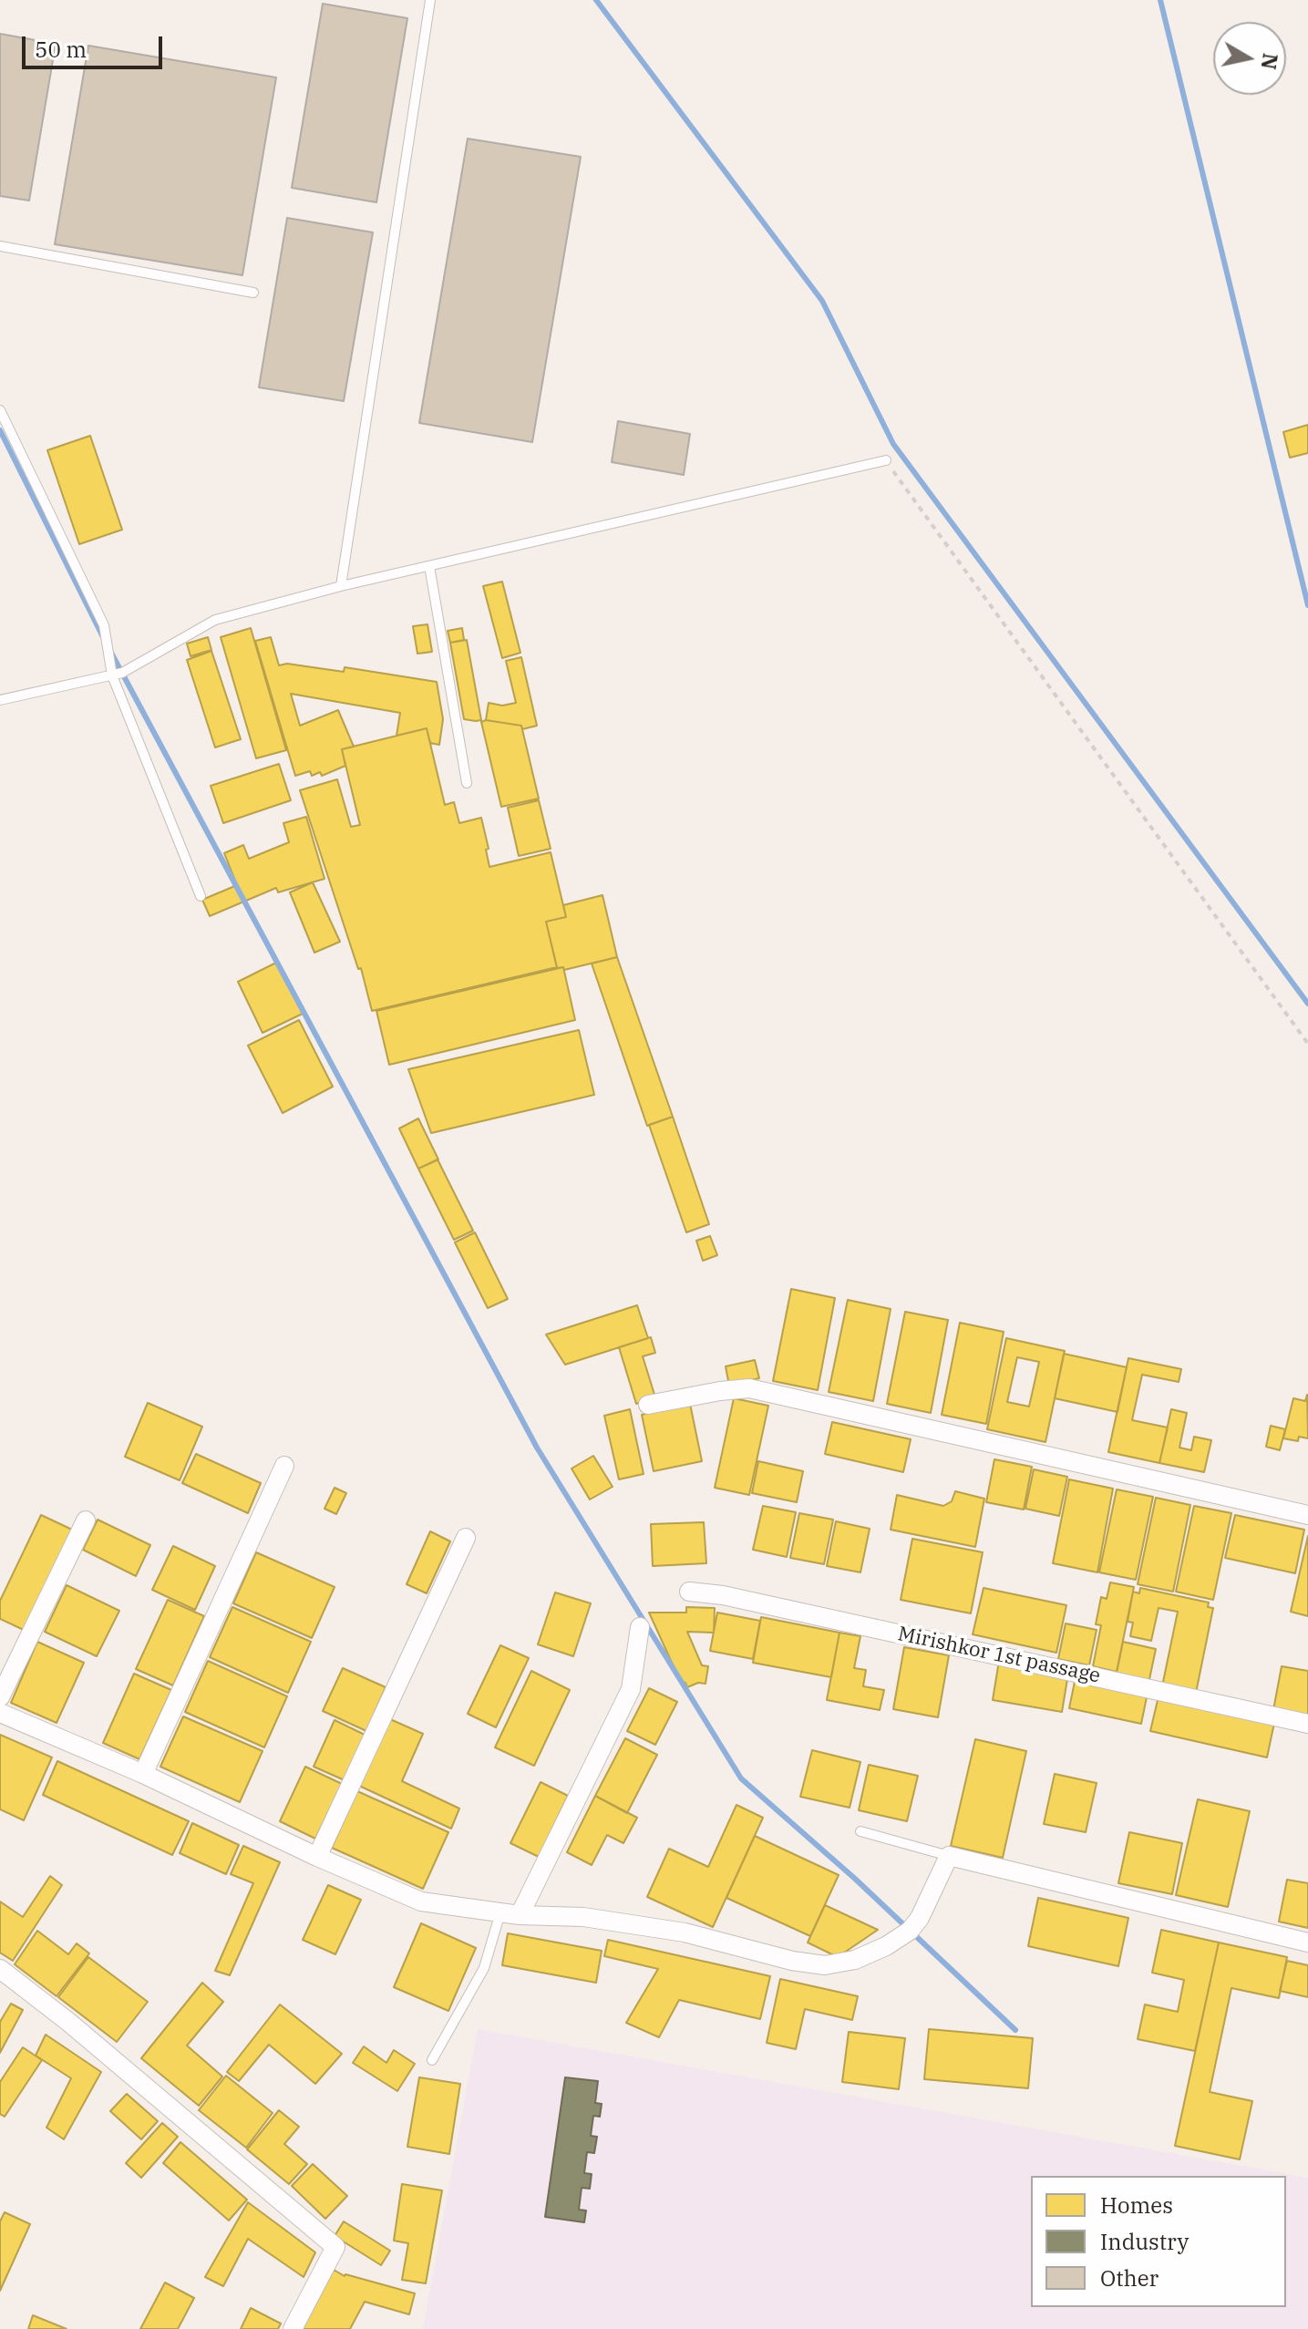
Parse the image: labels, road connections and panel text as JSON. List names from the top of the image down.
{
  "streets": {
    "street": ["Mirishkor 1st passage"]
  },
  "legend": ["Homes", "Industry", "Other"],
  "scale_bar": "50 m",
  "north": "right"
}
